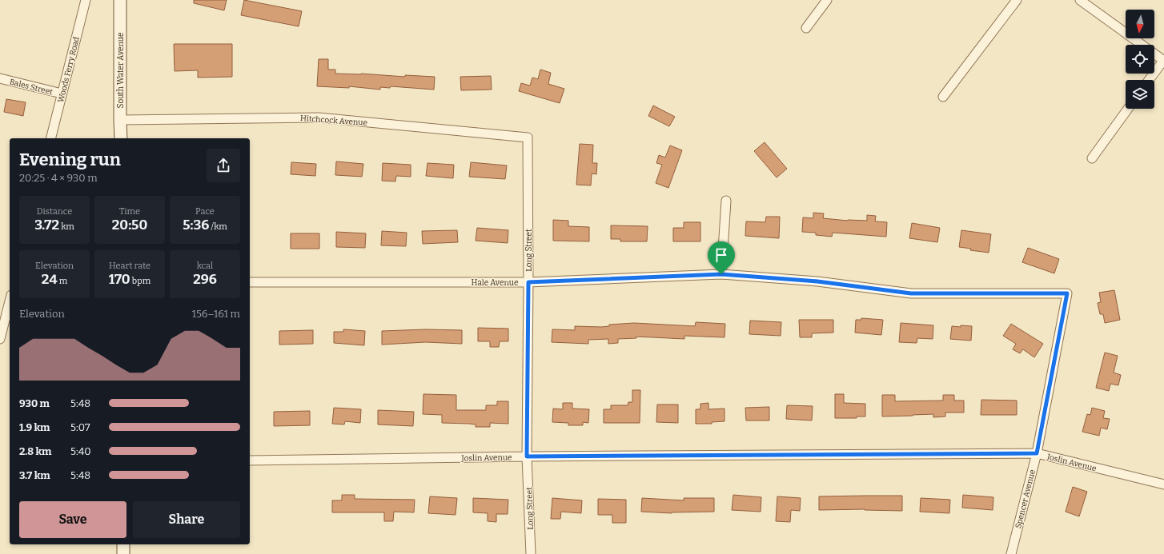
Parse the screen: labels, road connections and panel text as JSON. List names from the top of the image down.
{
  "streets": {
    "main road": ["South Water Avenue"],
    "street": [
      "Woods Ferry Road",
      "Bales Street",
      "Hitchcock Avenue",
      "Long Street",
      "Hale Avenue",
      "Joslin Avenue",
      "Spencer Avenue"
    ]
  },
  "crossings": [
    ["Woods Ferry Road", "Bales Street"],
    ["South Water Avenue", "Hitchcock Avenue"],
    ["Hitchcock Avenue", "Long Street"],
    ["Long Street", "Hale Avenue"],
    ["Long Street", "Joslin Avenue"],
    ["Hale Avenue", "Spencer Avenue"],
    ["Joslin Avenue", "Spencer Avenue"]
  ],
  "north": "bottom",
  "page": {
    "heading": ["Evening run", "20:25 · 4 × 930 m"],
    "stats": [
      ["Distance", "3.72 km"],
      ["Time", "20:50"],
      ["Pace", "5:36 /km"],
      ["Elevation", "24 m"],
      ["Heart rate", "170 bpm"],
      ["kcal", "296"]
    ],
    "chart": ["Elevation", "156–161 m"],
    "list": [
      {
        "name": "930 m",
        "note": "5:48"
      },
      {
        "name": "1.9 km",
        "note": "5:07"
      },
      {
        "name": "2.8 km",
        "note": "5:40"
      },
      {
        "name": "3.7 km",
        "note": "5:48"
      }
    ],
    "buttons": ["Save", "Share"]
  }
}
